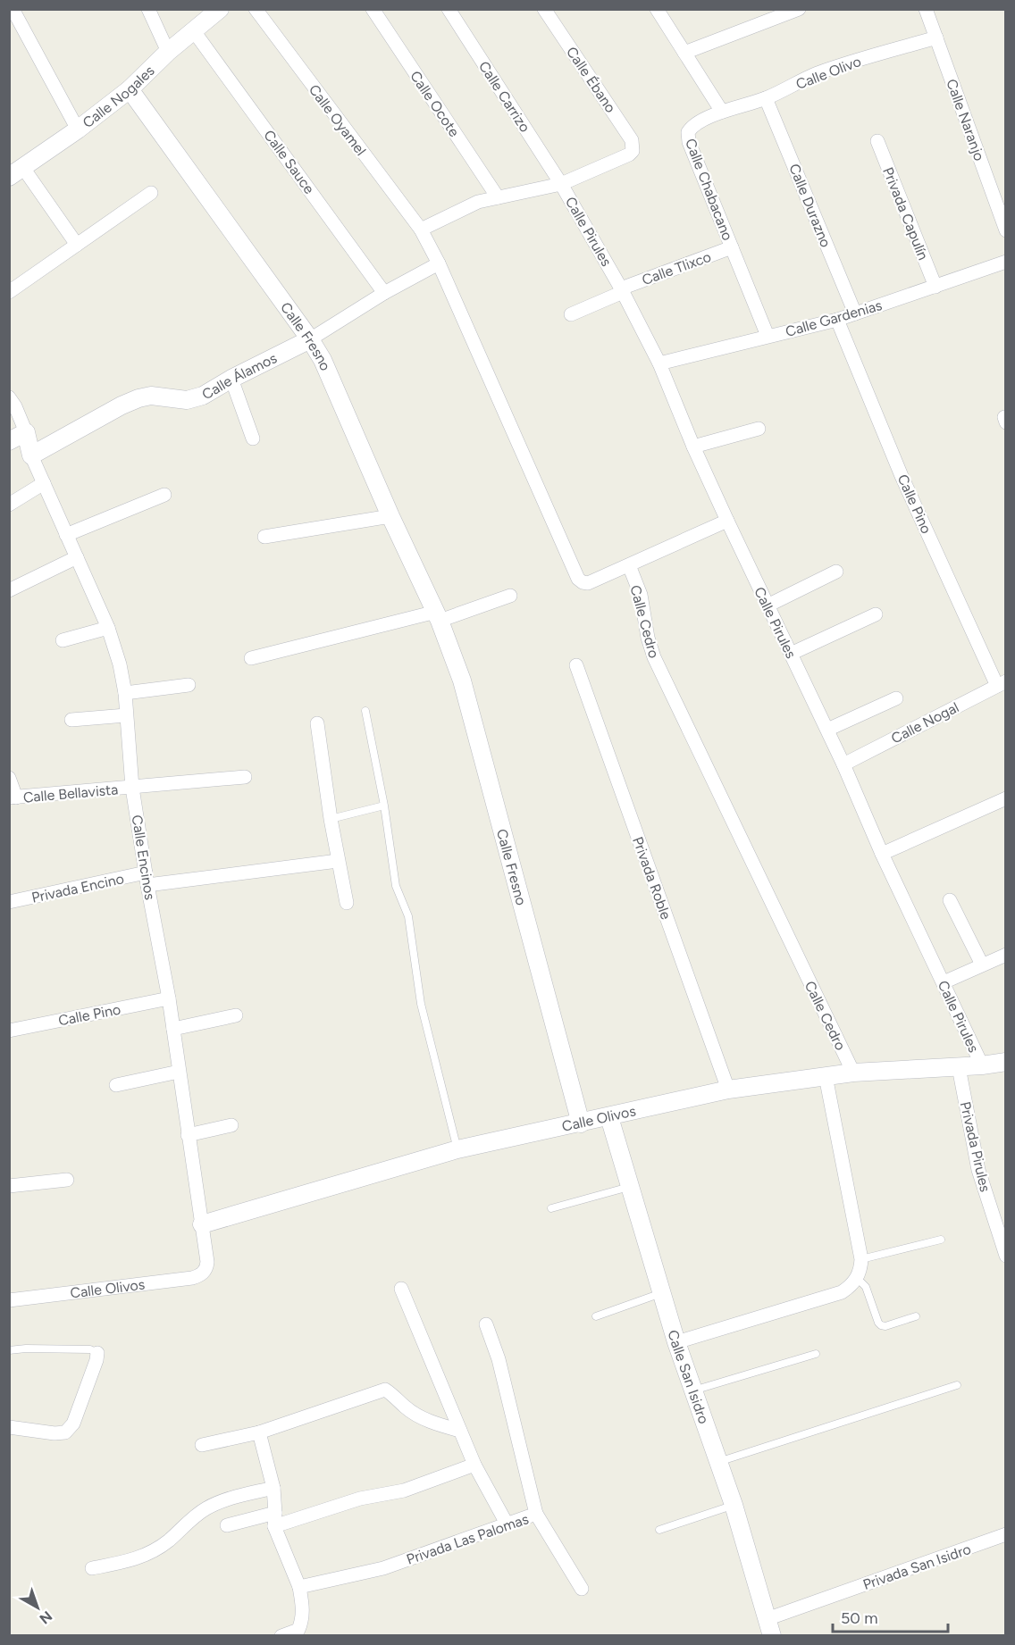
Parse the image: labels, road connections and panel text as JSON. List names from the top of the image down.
{
  "streets": {
    "street": [
      "Calle Olivo",
      "Calle Ébano",
      "Calle Nogales",
      "Calle Carrizo",
      "Calle Ocote",
      "Calle Oyamel",
      "Calle Naranjo",
      "Calle Sauce",
      "Calle Chabacano",
      "Calle Durazno",
      "Privada Capulín",
      "Calle Pirules",
      "Calle Tlixco",
      "Calle Gardenias",
      "Calle Fresno",
      "Calle Álamos",
      "Calle Pino",
      "Calle Cedro",
      "Calle Nogal",
      "Calle Bellavista",
      "Calle Encinos",
      "Privada Roble",
      "Privada Encino",
      "Calle Olivos",
      "Privada Pirules",
      "Calle San Isidro",
      "Privada Las Palomas",
      "Privada San Isidro"
    ]
  },
  "crossings": [
    ["Calle Olivo", "Calle Naranjo"],
    ["Calle Olivo", "Calle Chabacano"],
    ["Calle Olivo", "Calle Durazno"],
    ["Calle Ébano", "Calle Carrizo"],
    ["Calle Ébano", "Calle Pirules"],
    ["Calle Nogales", "Calle Sauce"],
    ["Calle Nogales", "Calle Fresno"],
    ["Calle Carrizo", "Calle Pirules"],
    ["Calle Oyamel", "Calle Cedro"],
    ["Calle Sauce", "Calle Álamos"],
    ["Calle Chabacano", "Calle Tlixco"],
    ["Calle Chabacano", "Calle Gardenias"],
    ["Calle Durazno", "Calle Gardenias"],
    ["Privada Capulín", "Calle Gardenias"],
    ["Calle Pirules", "Calle Tlixco"],
    ["Calle Pirules", "Calle Gardenias"],
    ["Calle Pirules", "Calle Nogal"],
    ["Calle Pirules", "Calle Olivos"],
    ["Calle Gardenias", "Calle Pino"],
    ["Calle Fresno", "Calle Álamos"],
    ["Calle Fresno", "Calle Olivos"],
    ["Calle Álamos", "Calle Cedro"],
    ["Calle Álamos", "Calle Encinos"],
    ["Calle Pino", "Calle Nogal"],
    ["Calle Pino", "Calle Encinos"],
    ["Calle Cedro", "Calle Olivos"],
    ["Calle Bellavista", "Calle Encinos"],
    ["Calle Encinos", "Privada Encino"],
    ["Calle Encinos", "Calle Olivos"],
    ["Privada Roble", "Calle Olivos"],
    ["Calle Olivos", "Privada Pirules"],
    ["Calle Olivos", "Calle San Isidro"],
    ["Calle San Isidro", "Privada San Isidro"]
  ],
  "scale_bar": "50 m",
  "north": "bottom right"
}
